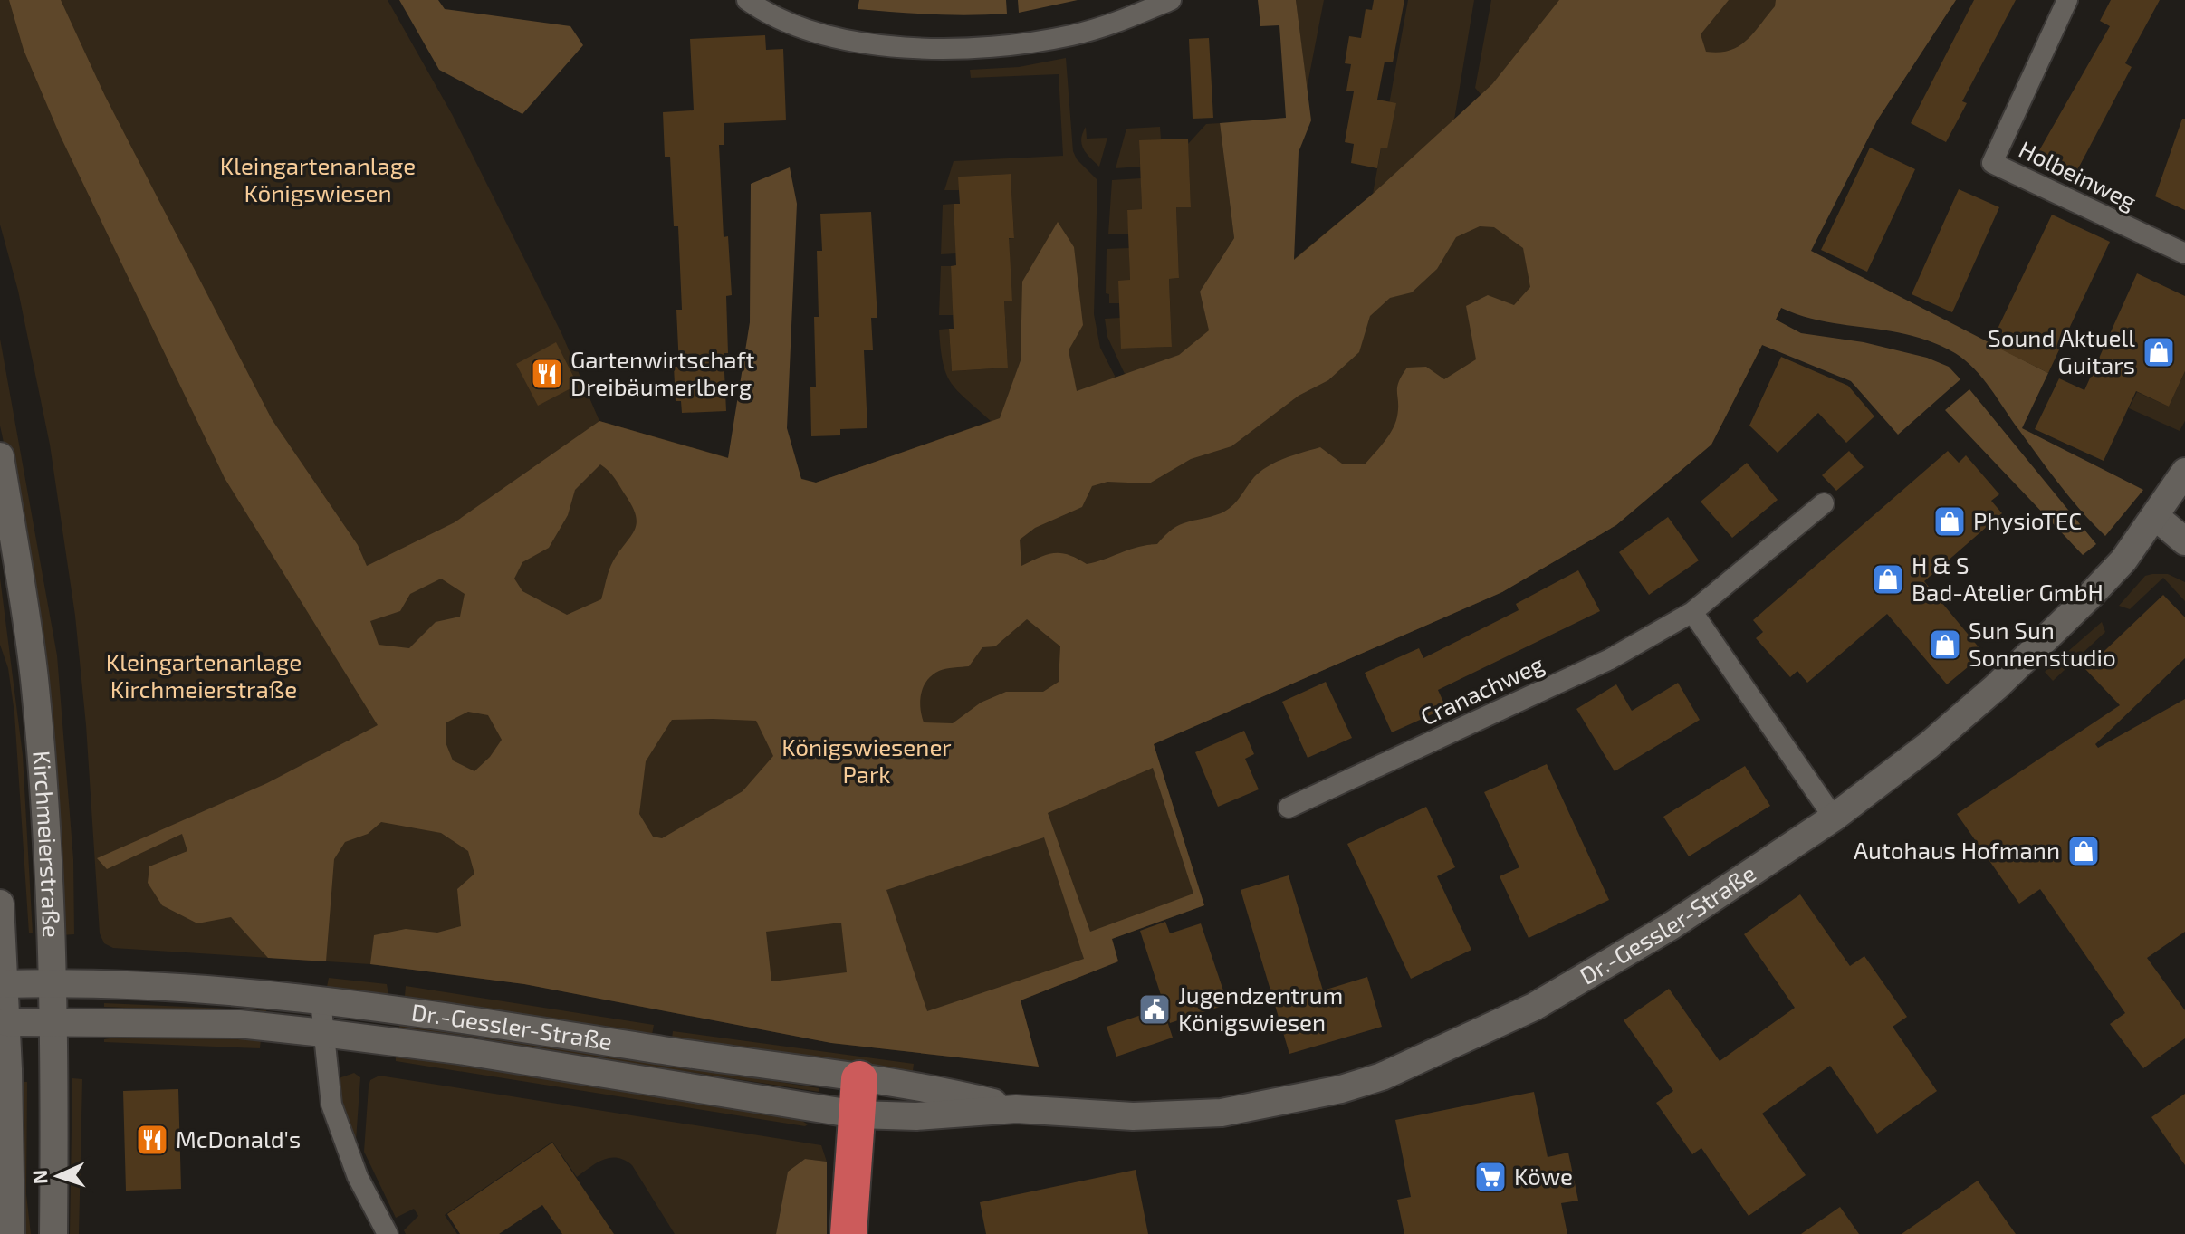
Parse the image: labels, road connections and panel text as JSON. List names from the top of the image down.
{
  "streets": {
    "main road": ["Kirchmeierstraße", "Dr.-Gessler-Straße"],
    "street": ["Holbeinweg", "Cranachweg"]
  },
  "crossings": [
    ["Kirchmeierstraße", "Dr.-Gessler-Straße"]
  ],
  "parks": ["Kleingartenanlage Königswiesen", "Kleingartenanlage Kirchmeierstraße", "Königswiesener Park"],
  "places": {
    "shop": [
      "Sound Aktuell Guitars",
      "PhysioTEC",
      "H & S Bad-Atelier GmbH",
      "Sun Sun Sonnenstudio",
      "Autohaus Hofmann"
    ],
    "restaurant": ["Gartenwirtschaft Dreibäumerlberg", "McDonald's"],
    "public building": ["Jugendzentrum Königswiesen"],
    "supermarket": ["Köwe"]
  },
  "north": "left"
}
